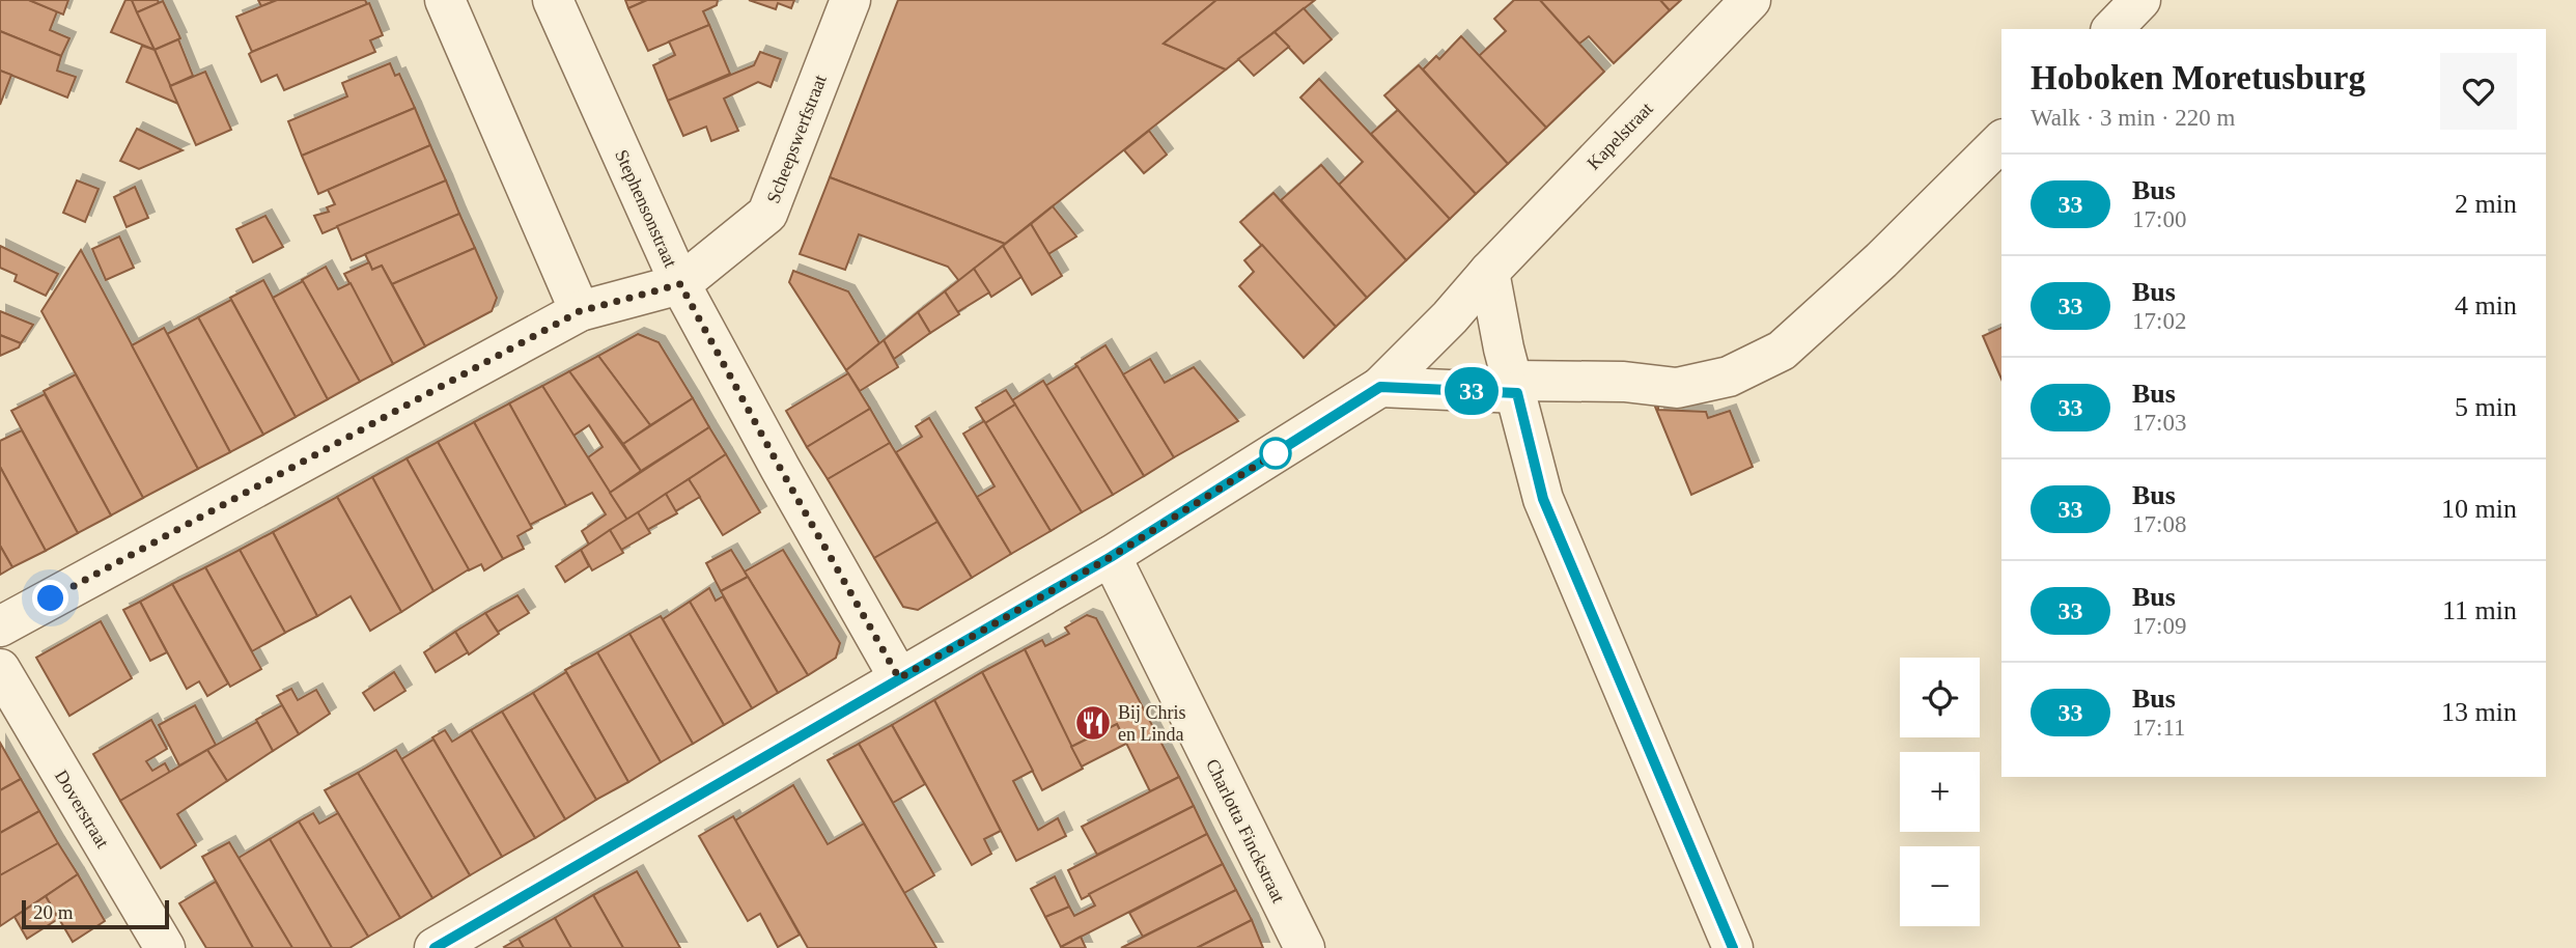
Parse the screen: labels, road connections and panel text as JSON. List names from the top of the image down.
{
  "streets": {
    "street": [
      "Kapelstraat",
      "Scheepswerfstraat",
      "Stephensonstraat",
      "Doverstraat",
      "Charlotta Finckstraat"
    ]
  },
  "crossings": [
    ["Kapelstraat", "Stephensonstraat"],
    ["Kapelstraat", "Charlotta Finckstraat"],
    ["Scheepswerfstraat", "Stephensonstraat"]
  ],
  "places": {
    "restaurant": ["Bij Chris en Linda"]
  },
  "lines": ["bus line 33"],
  "scale_bar": "20 m",
  "page": {
    "on_map": "33",
    "heading": ["Hoboken Moretusburg", "Walk · 3 min · 220 m"],
    "list": [
      {
        "mark": "33",
        "name": "Bus",
        "note": "17:00",
        "value": "2 min"
      },
      {
        "mark": "33",
        "name": "Bus",
        "note": "17:02",
        "value": "4 min"
      },
      {
        "mark": "33",
        "name": "Bus",
        "note": "17:03",
        "value": "5 min"
      },
      {
        "mark": "33",
        "name": "Bus",
        "note": "17:08",
        "value": "10 min"
      },
      {
        "mark": "33",
        "name": "Bus",
        "note": "17:09",
        "value": "11 min"
      },
      {
        "mark": "33",
        "name": "Bus",
        "note": "17:11",
        "value": "13 min"
      }
    ],
    "map_buttons": ["+", "−"],
    "scale": "20 m"
  }
}
